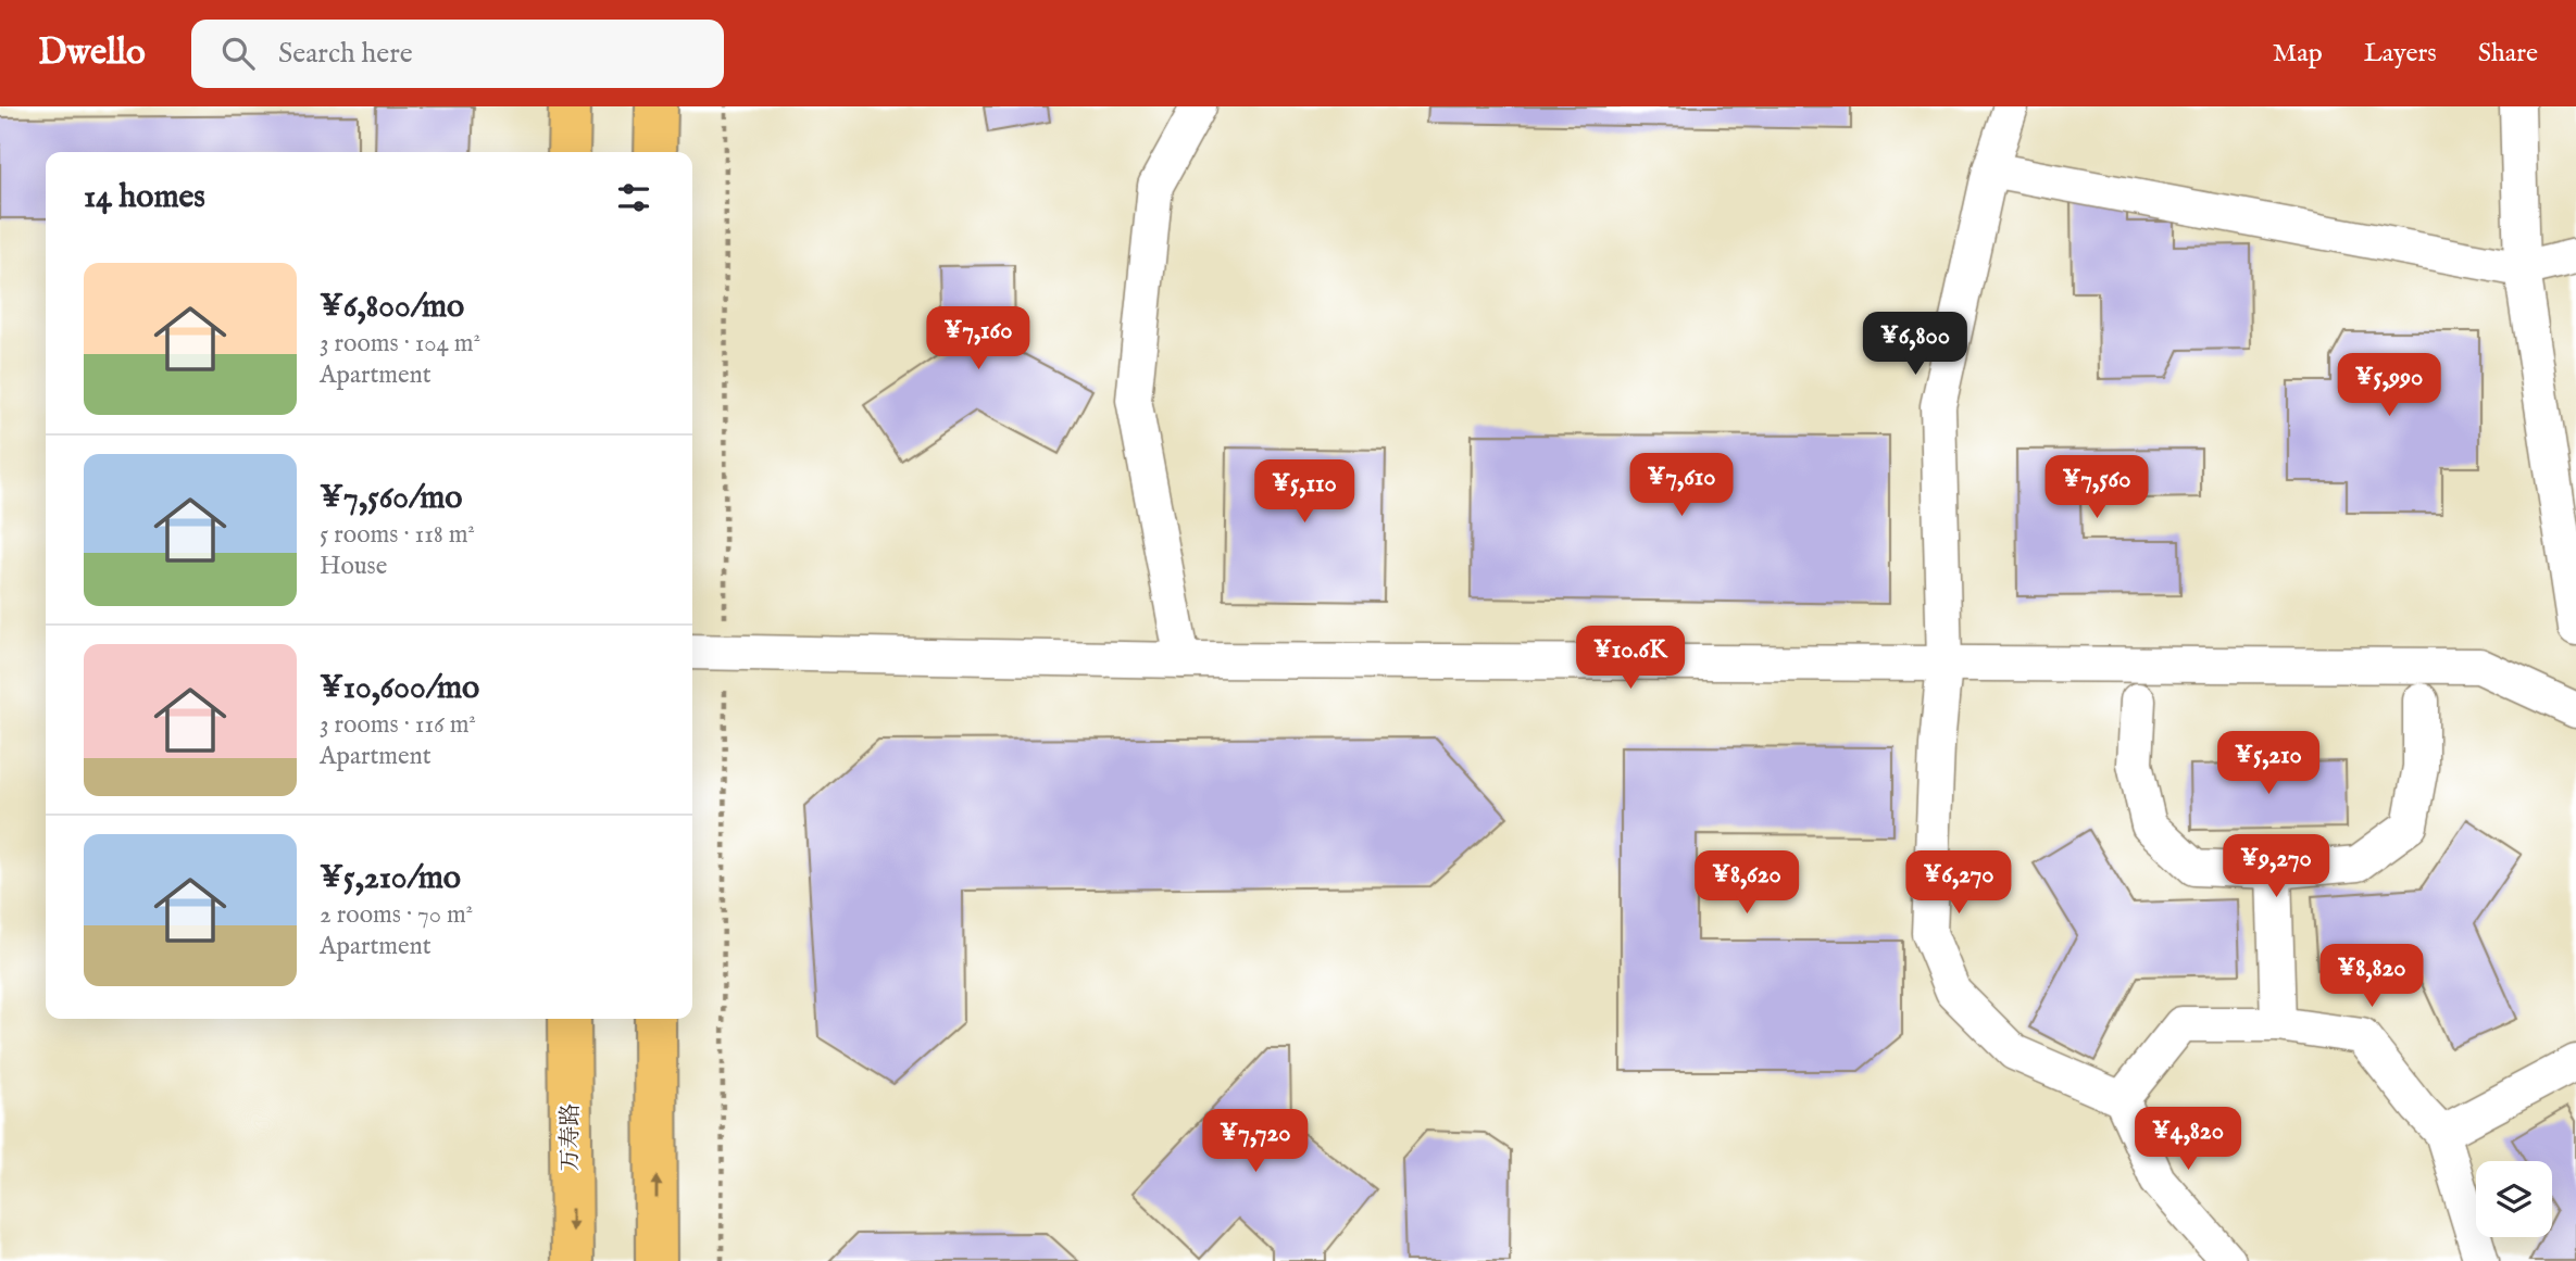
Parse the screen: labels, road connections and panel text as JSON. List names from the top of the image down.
{
  "streets": {
    "main road": ["万寿路"]
  },
  "page": {
    "header": "Dwello",
    "search": "Search here",
    "nav": ["Map", "Layers", "Share"],
    "heading": "14 homes",
    "list": [
      {
        "name": "¥6,800/mo",
        "note": "3 rooms · 104 m² · Apartment"
      },
      {
        "name": "¥7,560/mo",
        "note": "5 rooms · 118 m² · House"
      },
      {
        "name": "¥10,600/mo",
        "note": "3 rooms · 116 m² · Apartment"
      },
      {
        "name": "¥5,210/mo",
        "note": "2 rooms · 70 m² · Apartment"
      }
    ],
    "price": [
      "¥7,160",
      "¥6,800",
      "¥5,990",
      "¥7,610",
      "¥7,560",
      "¥5,110",
      "¥10.6K",
      "¥5,210",
      "¥9,270",
      "¥8,620",
      "¥6,270",
      "¥8,820",
      "¥4,820",
      "¥7,720"
    ]
  }
}
